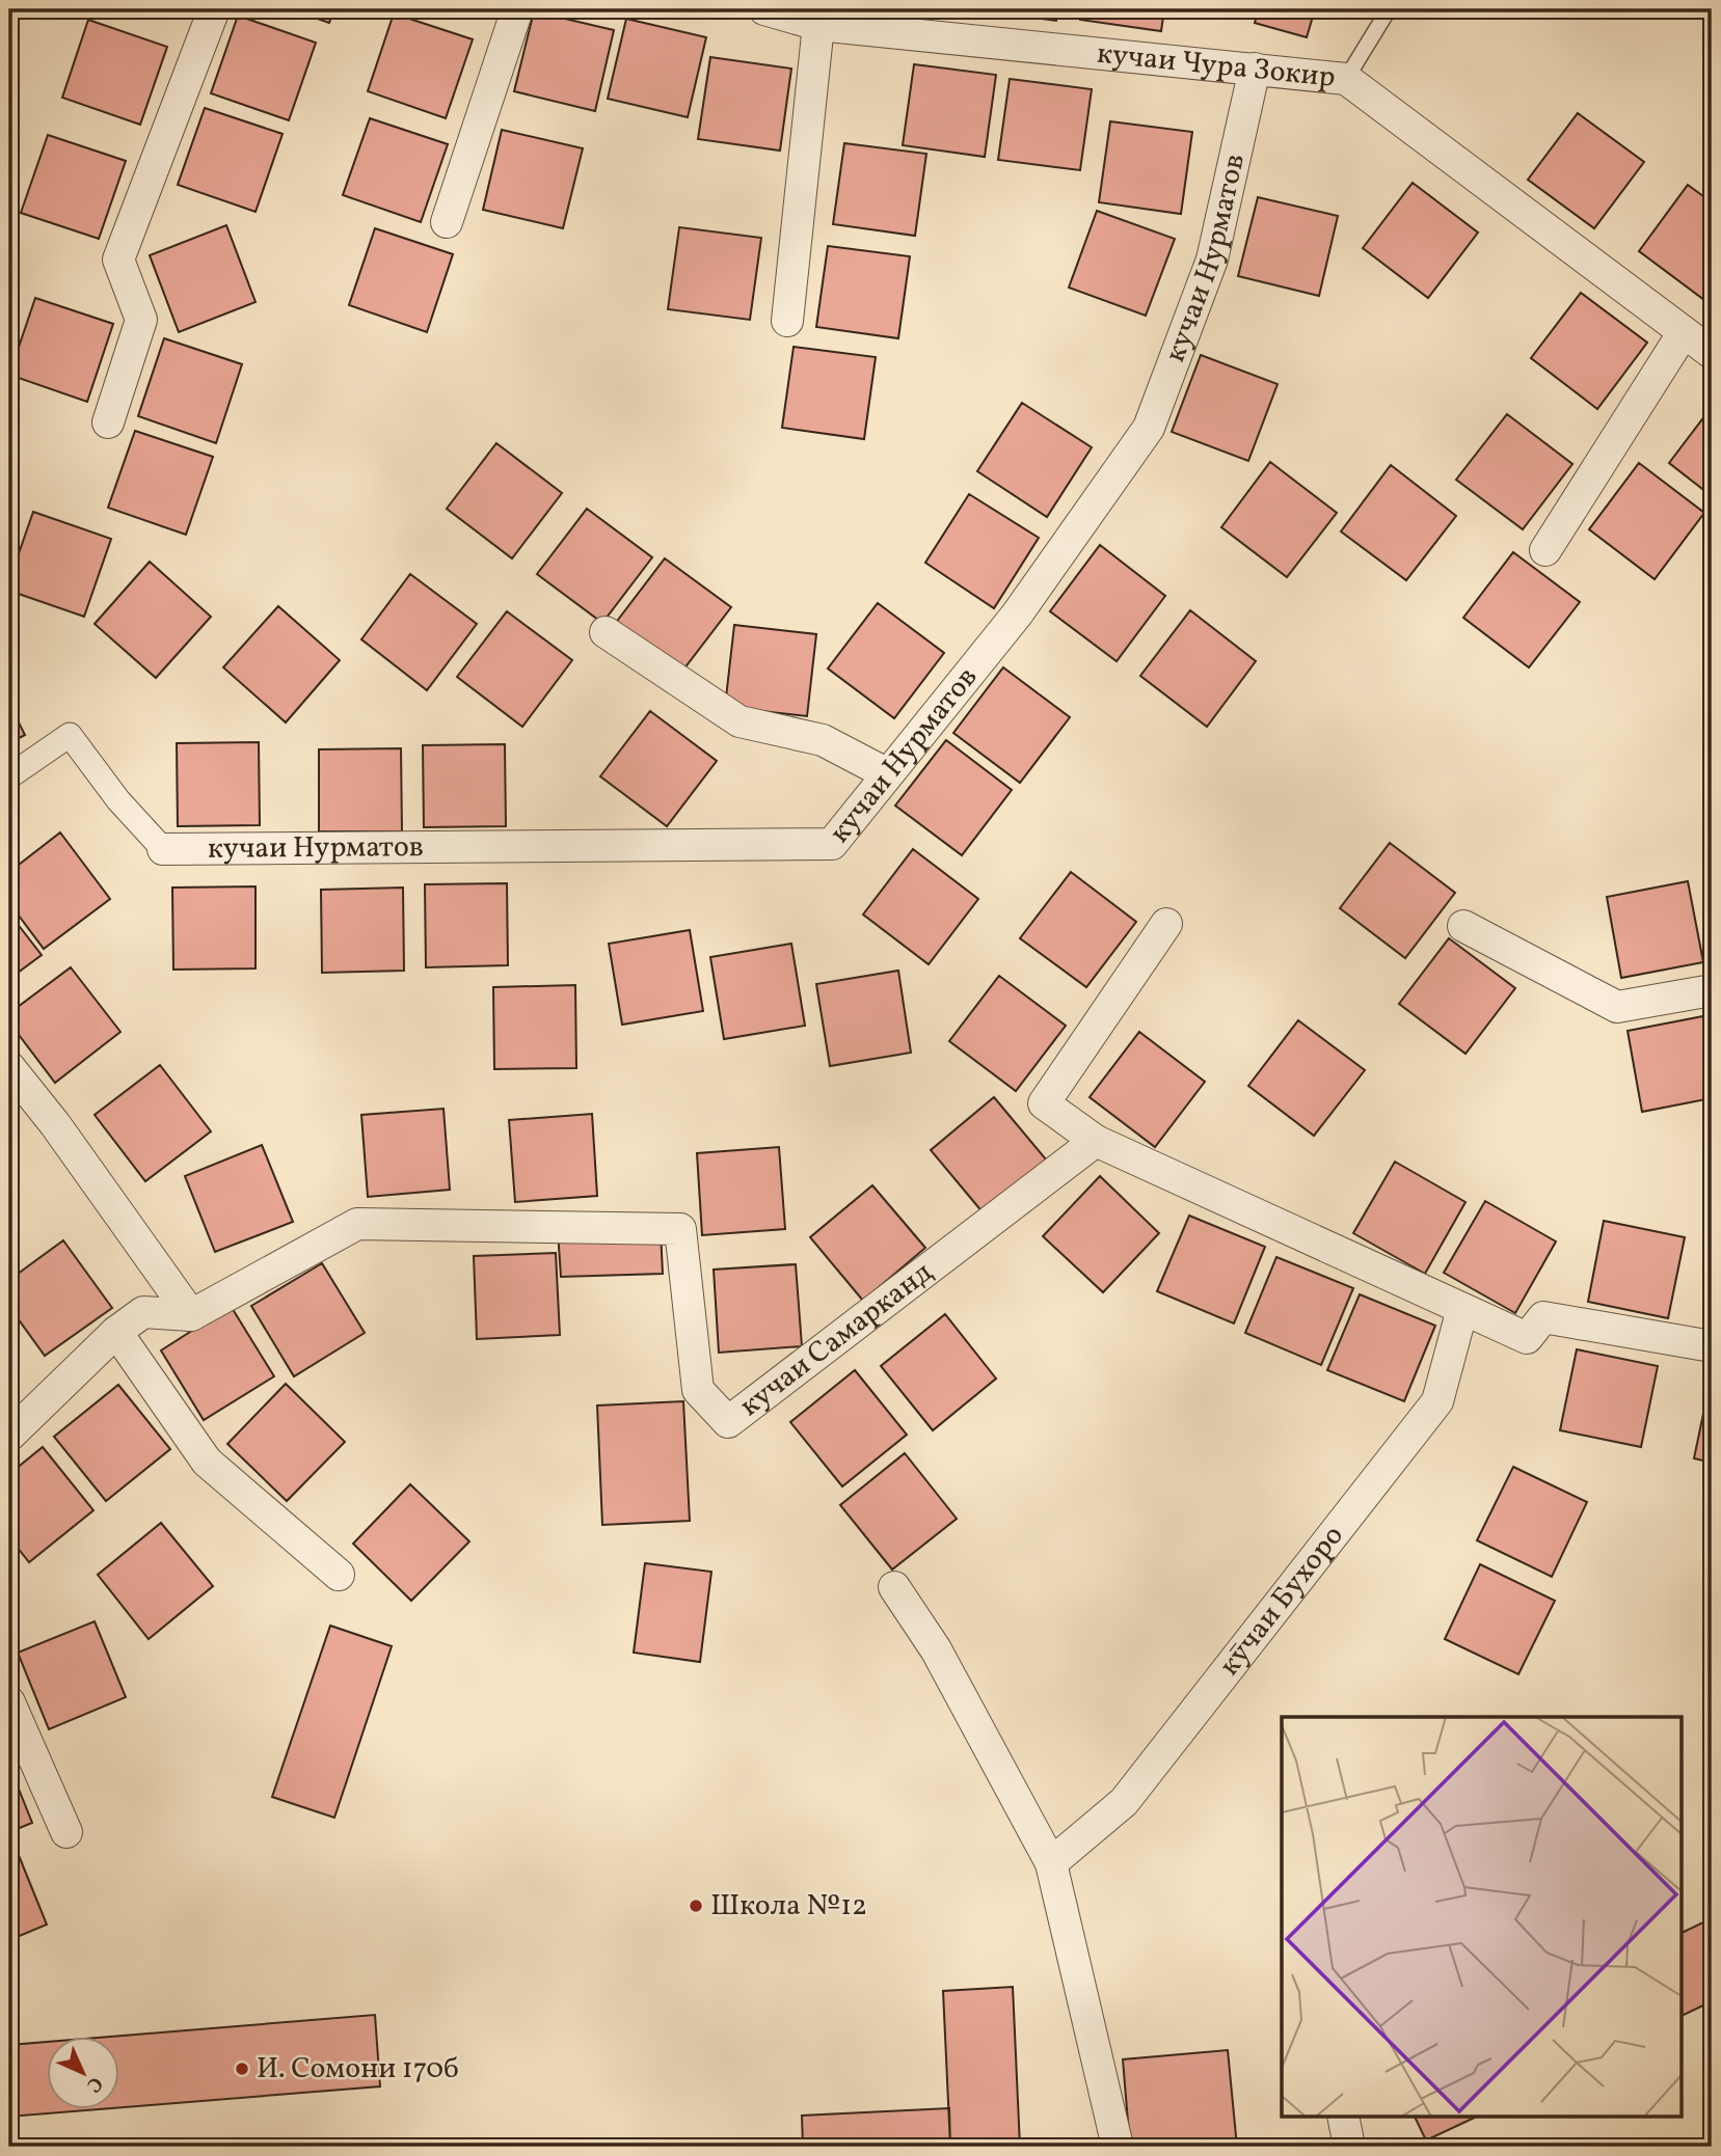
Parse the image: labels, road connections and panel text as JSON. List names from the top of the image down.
{
  "streets": {
    "street": [
      "кучаи Чура Зокир",
      "кучаи Нурматов",
      "кучаи Самарканд",
      "кӯчаи Бухоро"
    ]
  },
  "crossings": [
    ["кучаи Чура Зокир", "кучаи Нурматов"]
  ],
  "places": ["Школа №12", "И. Сомони 170б"],
  "north": "bottom right"
}
